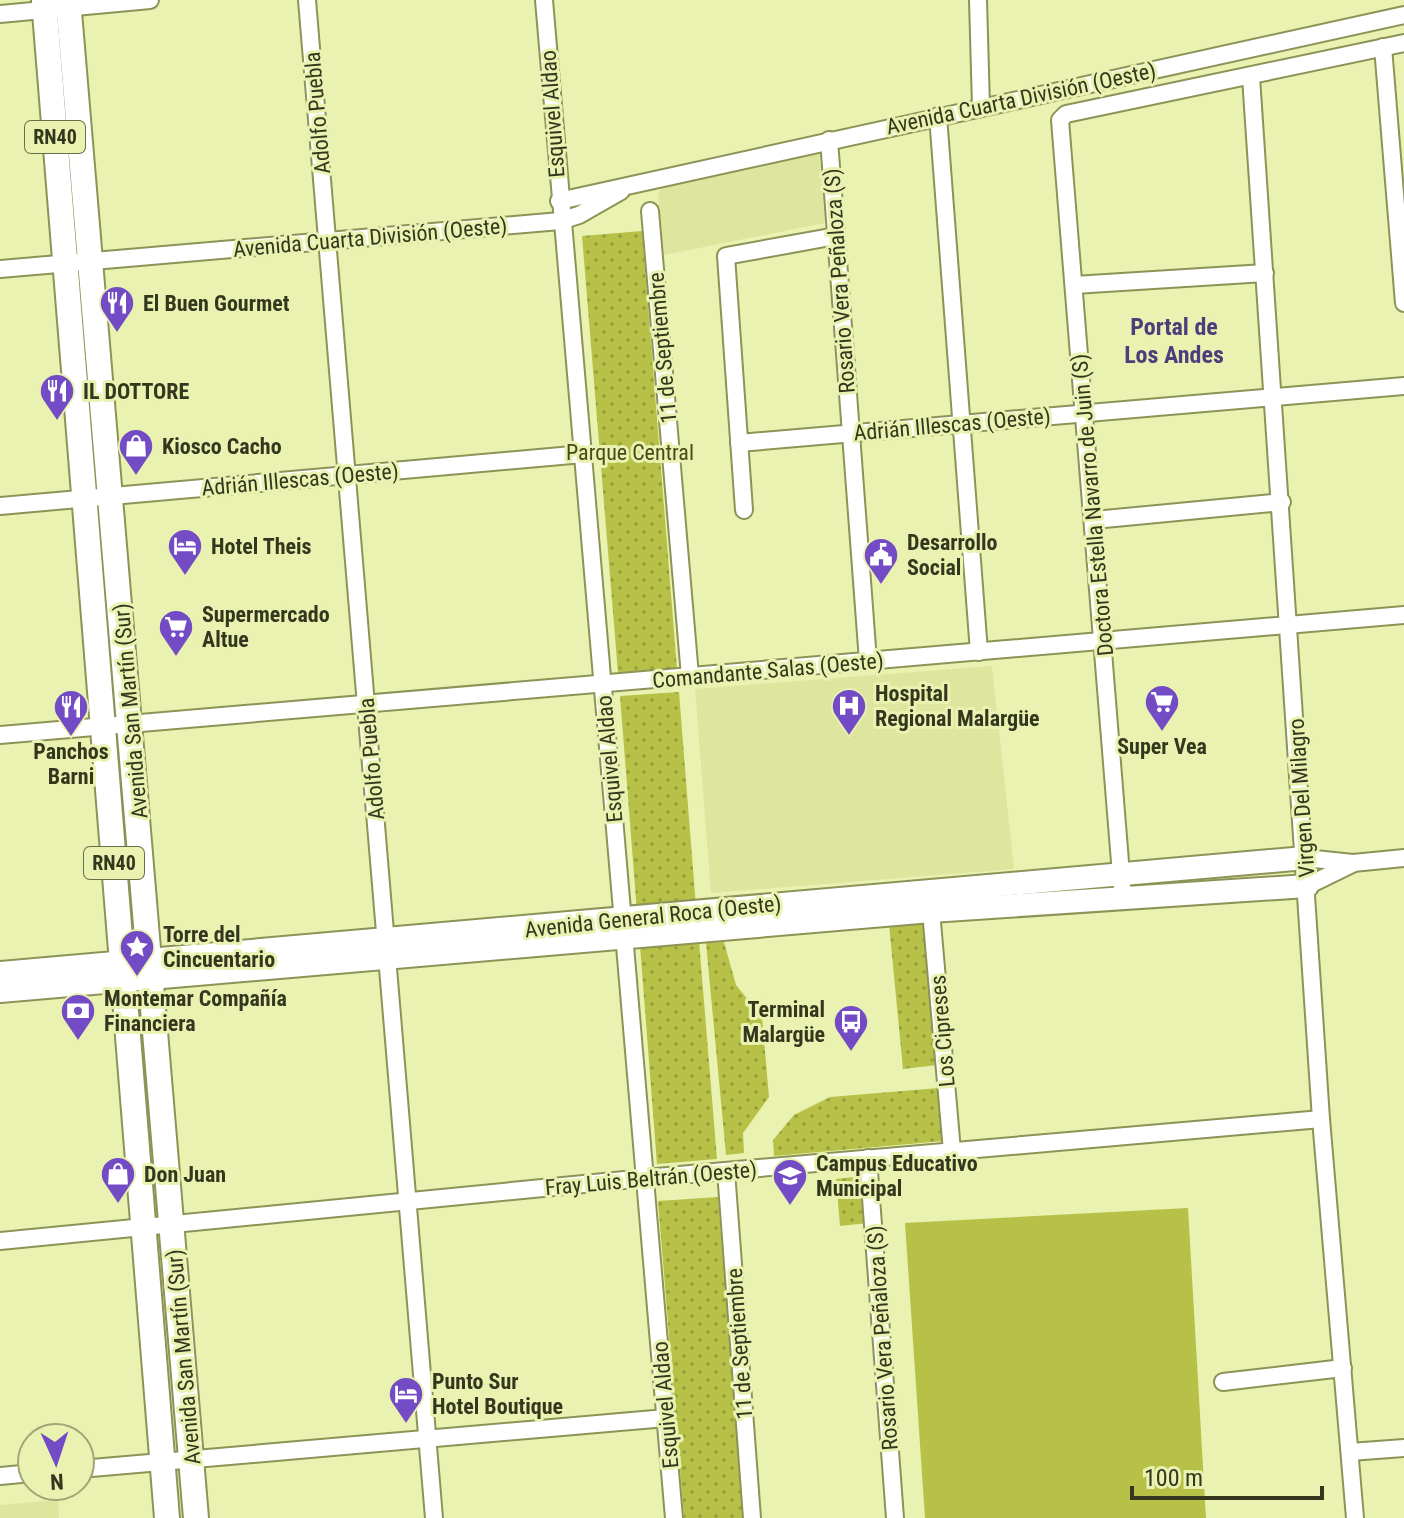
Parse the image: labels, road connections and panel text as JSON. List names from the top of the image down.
{
  "streets": {
    "highway": ["RN40", "Avenida San Martín (Sur)"],
    "main road": ["Avenida General Roca (Oeste)"],
    "street": [
      "Avenida Cuarta División (Oeste)",
      "Adolfo Puebla",
      "Esquivel Aldao",
      "Rosario Vera Peñaloza (S)",
      "11 de Septiembre",
      "Adrián Illescas (Oeste)",
      "Doctora Estella Navarro de Juin (S)",
      "Comandante Salas (Oeste)",
      "Virgen Del Milagro",
      "Los Cipreses",
      "Fray Luis Beltrán (Oeste)"
    ]
  },
  "crossings": [
    ["Avenida Cuarta División (Oeste)", "Adolfo Puebla"],
    ["Avenida Cuarta División (Oeste)", "Esquivel Aldao"],
    ["Avenida Cuarta División (Oeste)", "Rosario Vera Peñaloza (S)"],
    ["Avenida Cuarta División (Oeste)", "Avenida San Martín (Sur)"],
    ["Adolfo Puebla", "Adrián Illescas (Oeste)"],
    ["Adolfo Puebla", "Comandante Salas (Oeste)"],
    ["Adolfo Puebla", "Avenida General Roca (Oeste)"],
    ["Adolfo Puebla", "Fray Luis Beltrán (Oeste)"],
    ["Esquivel Aldao", "Adrián Illescas (Oeste)"],
    ["Esquivel Aldao", "Comandante Salas (Oeste)"],
    ["Esquivel Aldao", "Avenida General Roca (Oeste)"],
    ["Esquivel Aldao", "Fray Luis Beltrán (Oeste)"],
    ["Rosario Vera Peñaloza (S)", "Adrián Illescas (Oeste)"],
    ["Rosario Vera Peñaloza (S)", "Comandante Salas (Oeste)"],
    ["Rosario Vera Peñaloza (S)", "Fray Luis Beltrán (Oeste)"],
    ["11 de Septiembre", "Comandante Salas (Oeste)"],
    ["11 de Septiembre", "Fray Luis Beltrán (Oeste)"],
    ["Adrián Illescas (Oeste)", "Doctora Estella Navarro de Juin (S)"],
    ["Adrián Illescas (Oeste)", "Avenida San Martín (Sur)"],
    ["Adrián Illescas (Oeste)", "Virgen Del Milagro"],
    ["Doctora Estella Navarro de Juin (S)", "Comandante Salas (Oeste)"],
    ["Doctora Estella Navarro de Juin (S)", "Virgen Del Milagro"],
    ["Doctora Estella Navarro de Juin (S)", "Avenida General Roca (Oeste)"],
    ["Comandante Salas (Oeste)", "Avenida San Martín (Sur)"],
    ["Comandante Salas (Oeste)", "Virgen Del Milagro"],
    ["Avenida San Martín (Sur)", "Avenida General Roca (Oeste)"],
    ["Avenida San Martín (Sur)", "Fray Luis Beltrán (Oeste)"],
    ["Virgen Del Milagro", "Avenida General Roca (Oeste)"],
    ["Virgen Del Milagro", "Fray Luis Beltrán (Oeste)"],
    ["Avenida General Roca (Oeste)", "Los Cipreses"],
    ["Los Cipreses", "Fray Luis Beltrán (Oeste)"]
  ],
  "districts": ["Portal de Los Andes"],
  "parks": ["Parque Central"],
  "places": {
    "restaurant": ["El Buen Gourmet", "IL DOTTORE", "Panchos Barni"],
    "shop": ["Kiosco Cacho", "Don Juan"],
    "hotel": ["Hotel Theis", "Punto Sur Hotel Boutique"],
    "public building": ["Desarrollo Social"],
    "supermarket": ["Supermercado Altue", "Super Vea"],
    "hospital": ["Hospital Regional Malargüe"],
    "place": ["Torre del Cincuentario"],
    "bank": ["Montemar Compañía Financiera"],
    "bus stop": ["Terminal Malargüe"],
    "school or university": ["Campus Educativo Municipal"]
  },
  "scale_bar": "100 m",
  "north": "bottom"
}
